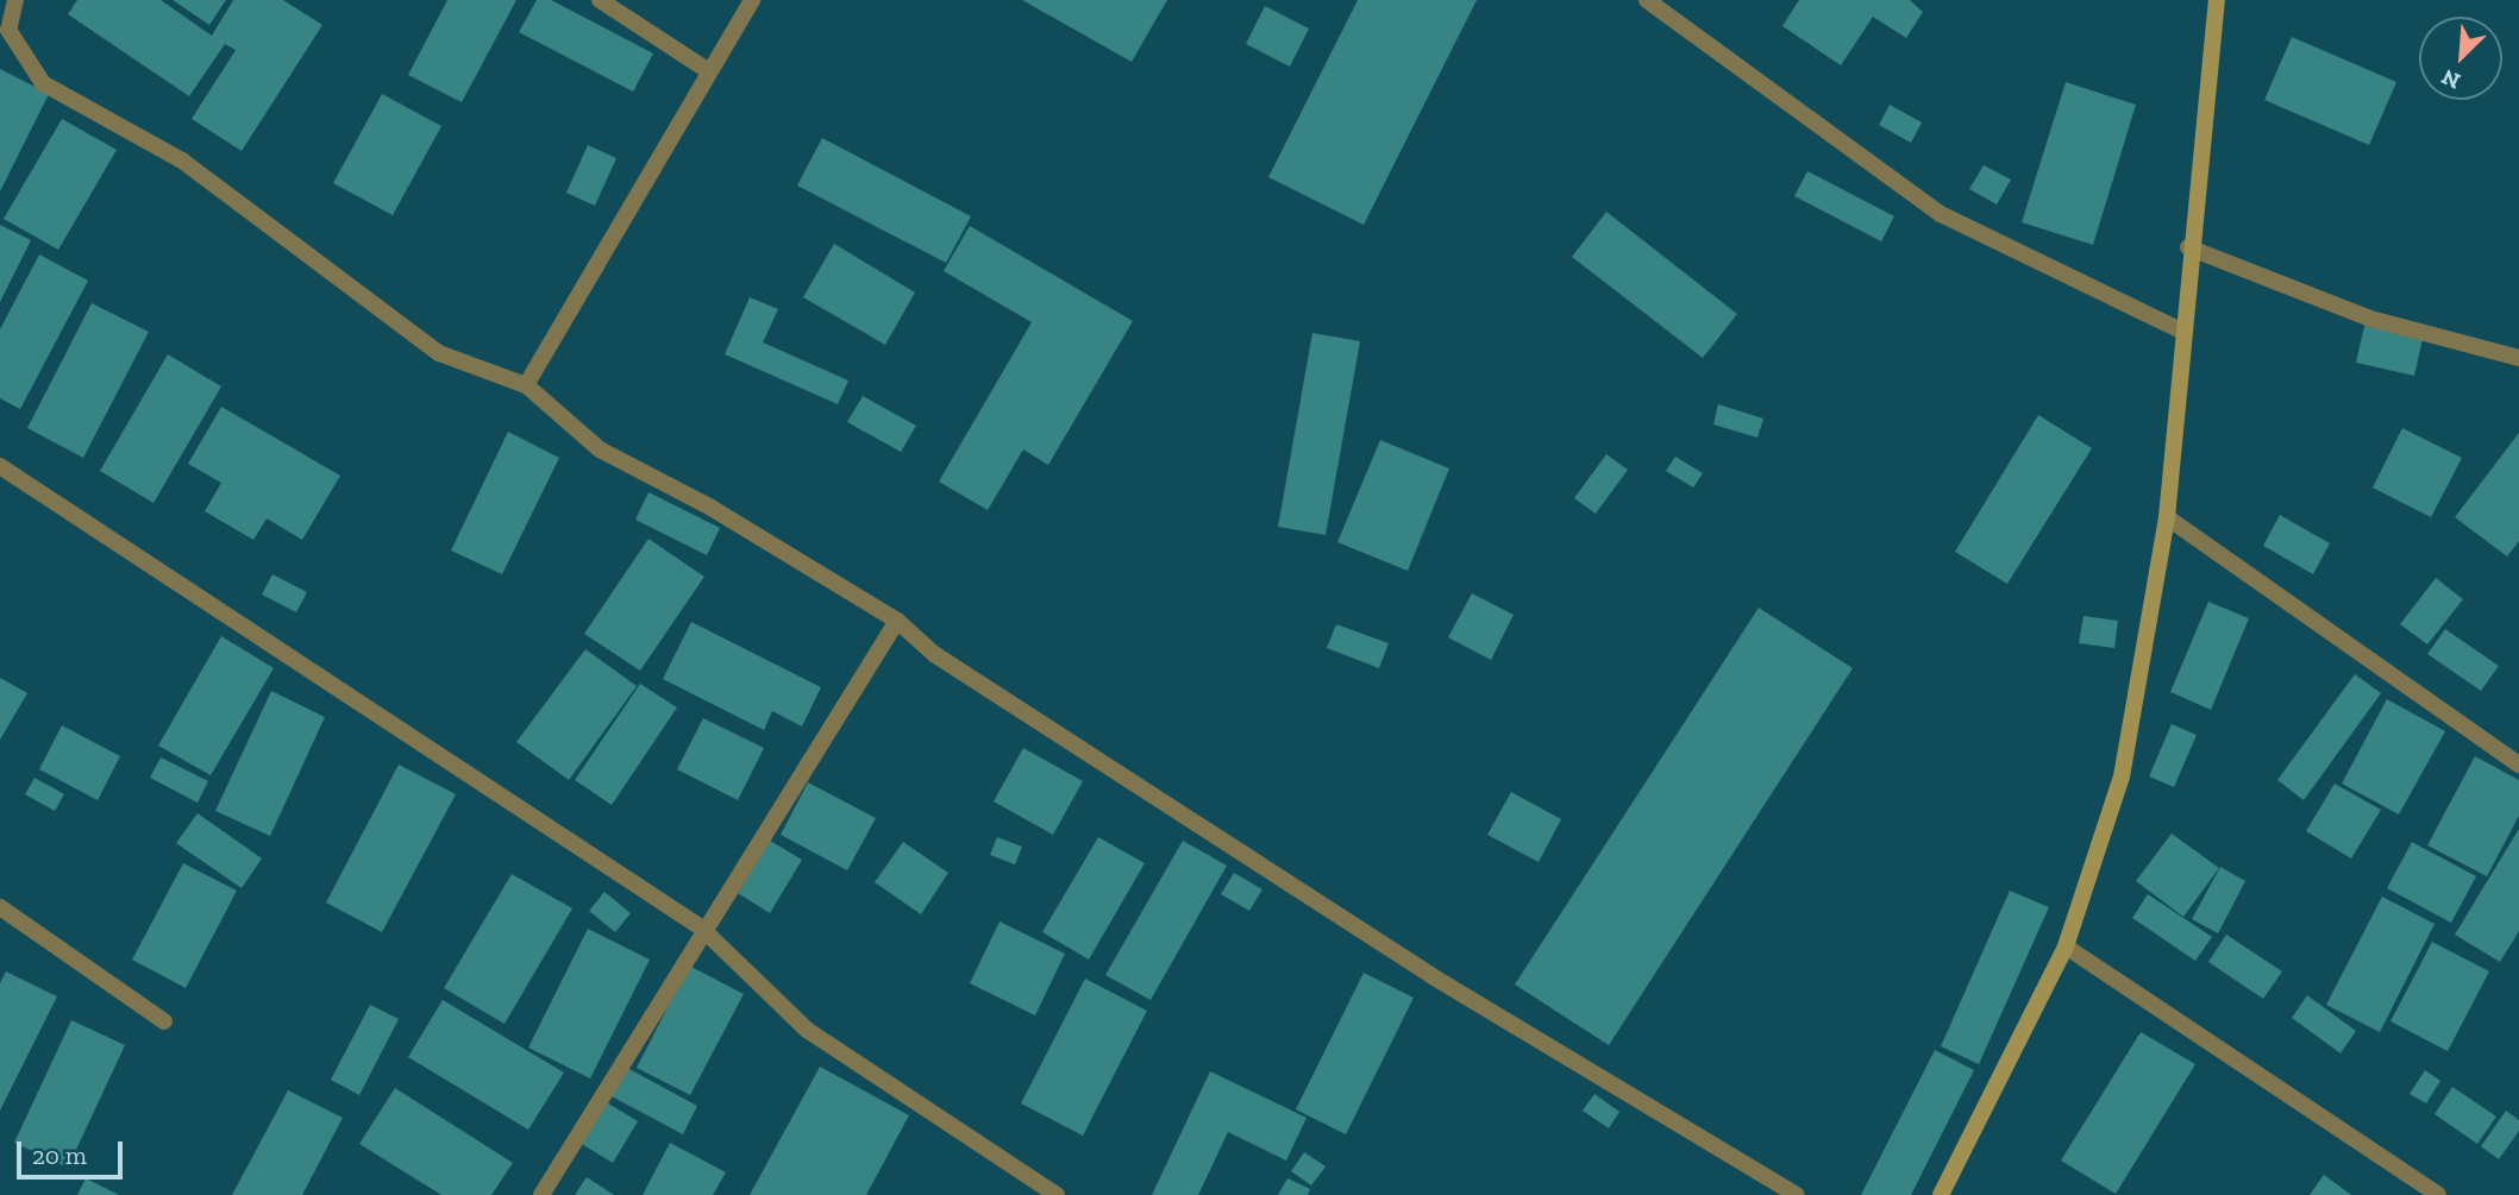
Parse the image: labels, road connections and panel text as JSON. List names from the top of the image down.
{
  "scale_bar": "20 m",
  "north": "bottom left"
}
